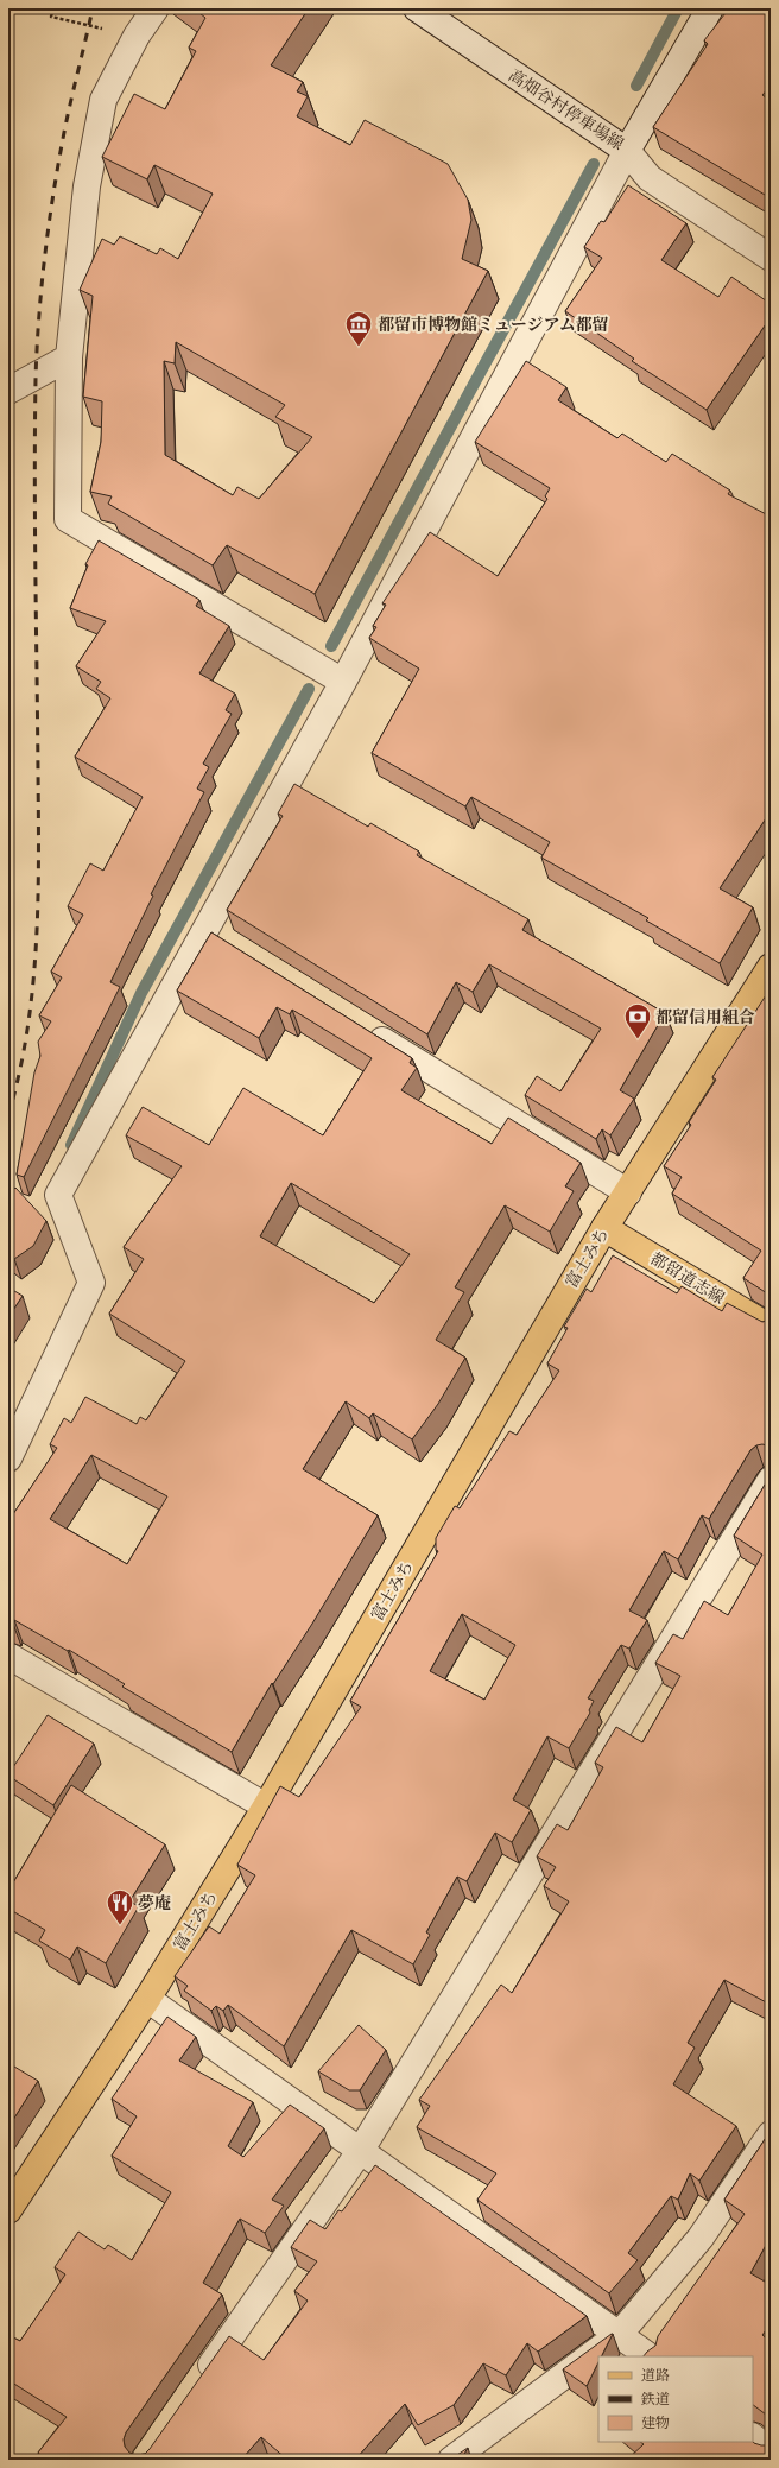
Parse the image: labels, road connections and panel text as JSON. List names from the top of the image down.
{
  "streets": {
    "main road": ["富士みち", "都留道志線"],
    "street": ["高畑谷村停車場線"]
  },
  "crossings": [
    ["富士みち", "都留道志線"]
  ],
  "places": {
    "museum": ["都留市博物館ミュージアム都留"],
    "bank": ["都留信用組合"],
    "restaurant": ["夢庵"]
  },
  "legend": ["道路", "鉄道", "建物"]
}
